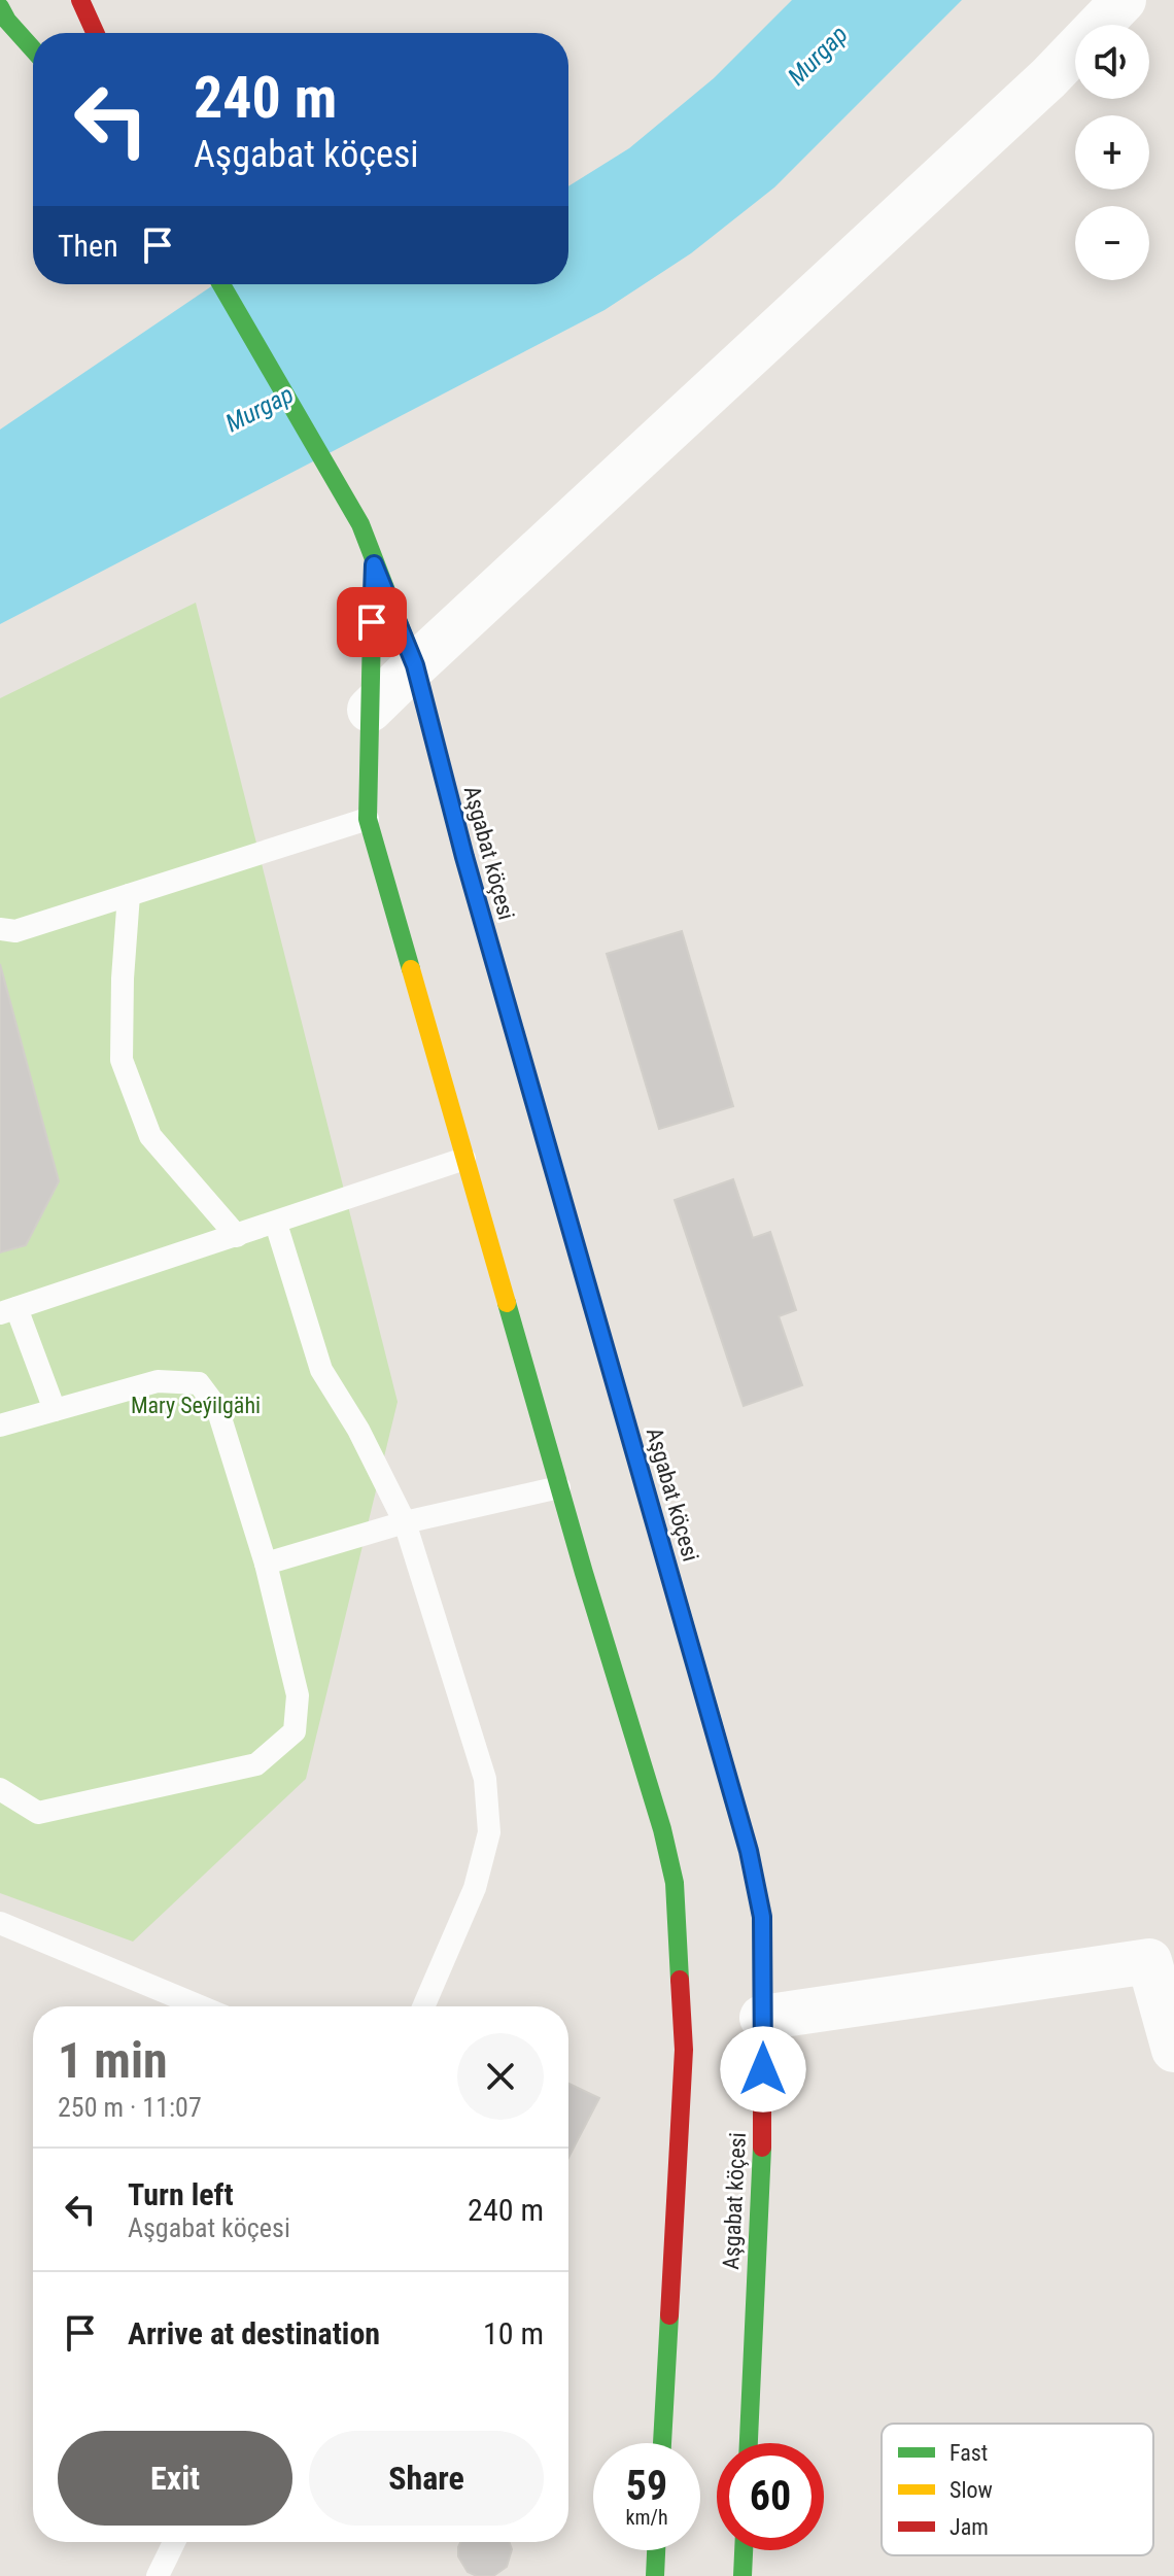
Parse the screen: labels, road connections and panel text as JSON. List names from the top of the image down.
{
  "streets": {
    "main road": ["Aşgabat köçesi"]
  },
  "water": ["Murgap"],
  "parks": ["Mary Seýilgähi"],
  "legend": ["Fast", "Slow", "Jam"],
  "page": {
    "map_buttons": ["+", "−"],
    "turn": ["240 m", "Aşgabat köçesi"],
    "then": "Then",
    "heading": ["1 min", "250 m · 11:07"],
    "list": [
      {
        "name": "Turn left",
        "note": "Aşgabat köçesi",
        "value": "240 m"
      },
      {
        "name": "Arrive at destination",
        "value": "10 m"
      }
    ],
    "buttons": ["Exit", "Share"],
    "speed": "59 km/h",
    "limit": "60"
  }
}
